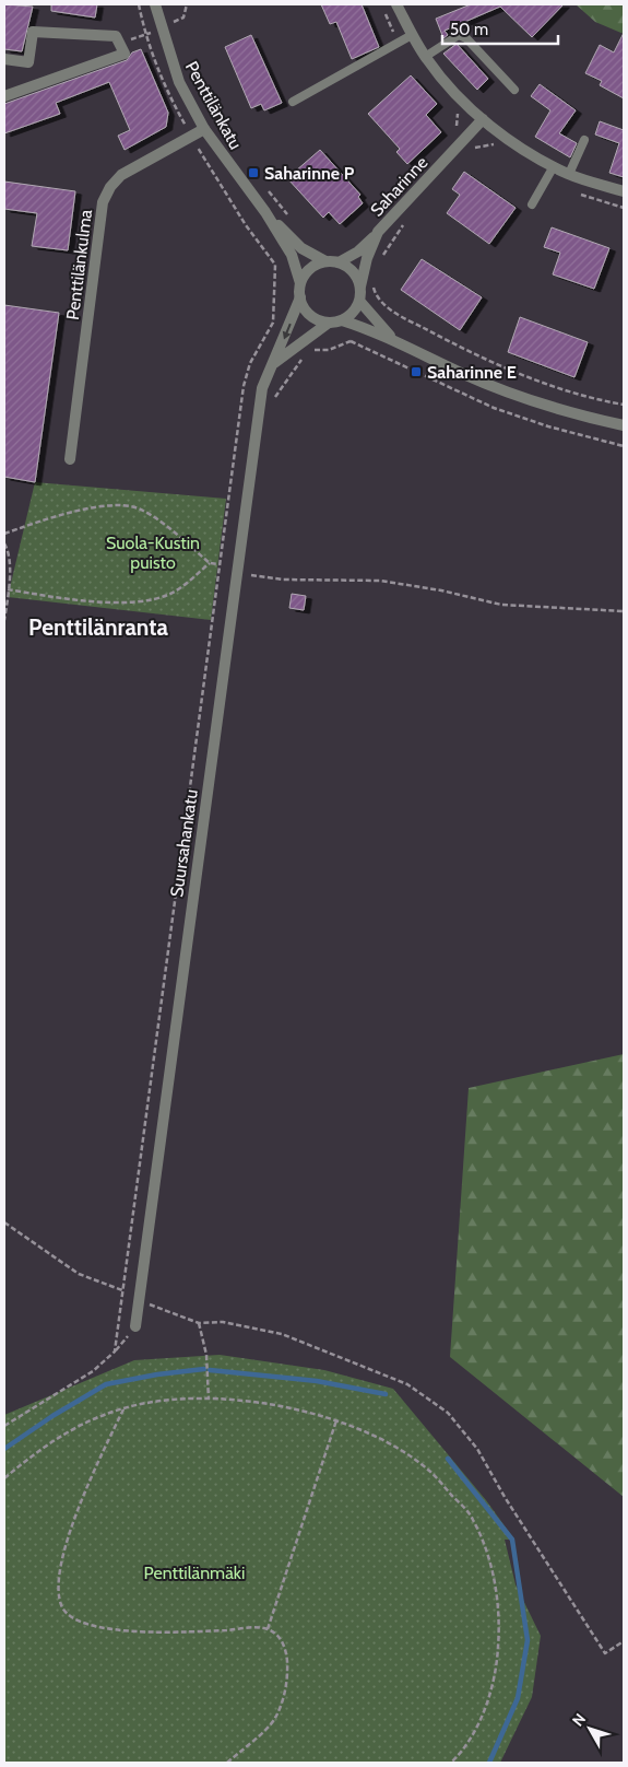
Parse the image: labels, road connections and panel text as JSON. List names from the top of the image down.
{
  "streets": {
    "street": [
      "Penttilänkatu",
      "Saharinne",
      "Penttilänkulma",
      "Suursahankatu"
    ]
  },
  "crossings": [
    ["Penttilänkatu", "Saharinne"],
    ["Penttilänkatu", "Penttilänkulma"],
    ["Penttilänkatu", "Suursahankatu"],
    ["Saharinne", "Suursahankatu"]
  ],
  "districts": ["Penttilänranta"],
  "parks": ["Suola-Kustin puisto", "Penttilänmäki"],
  "places": {
    "transit": ["Saharinne P", "Saharinne E"]
  },
  "scale_bar": "50 m",
  "north": "top left"
}
